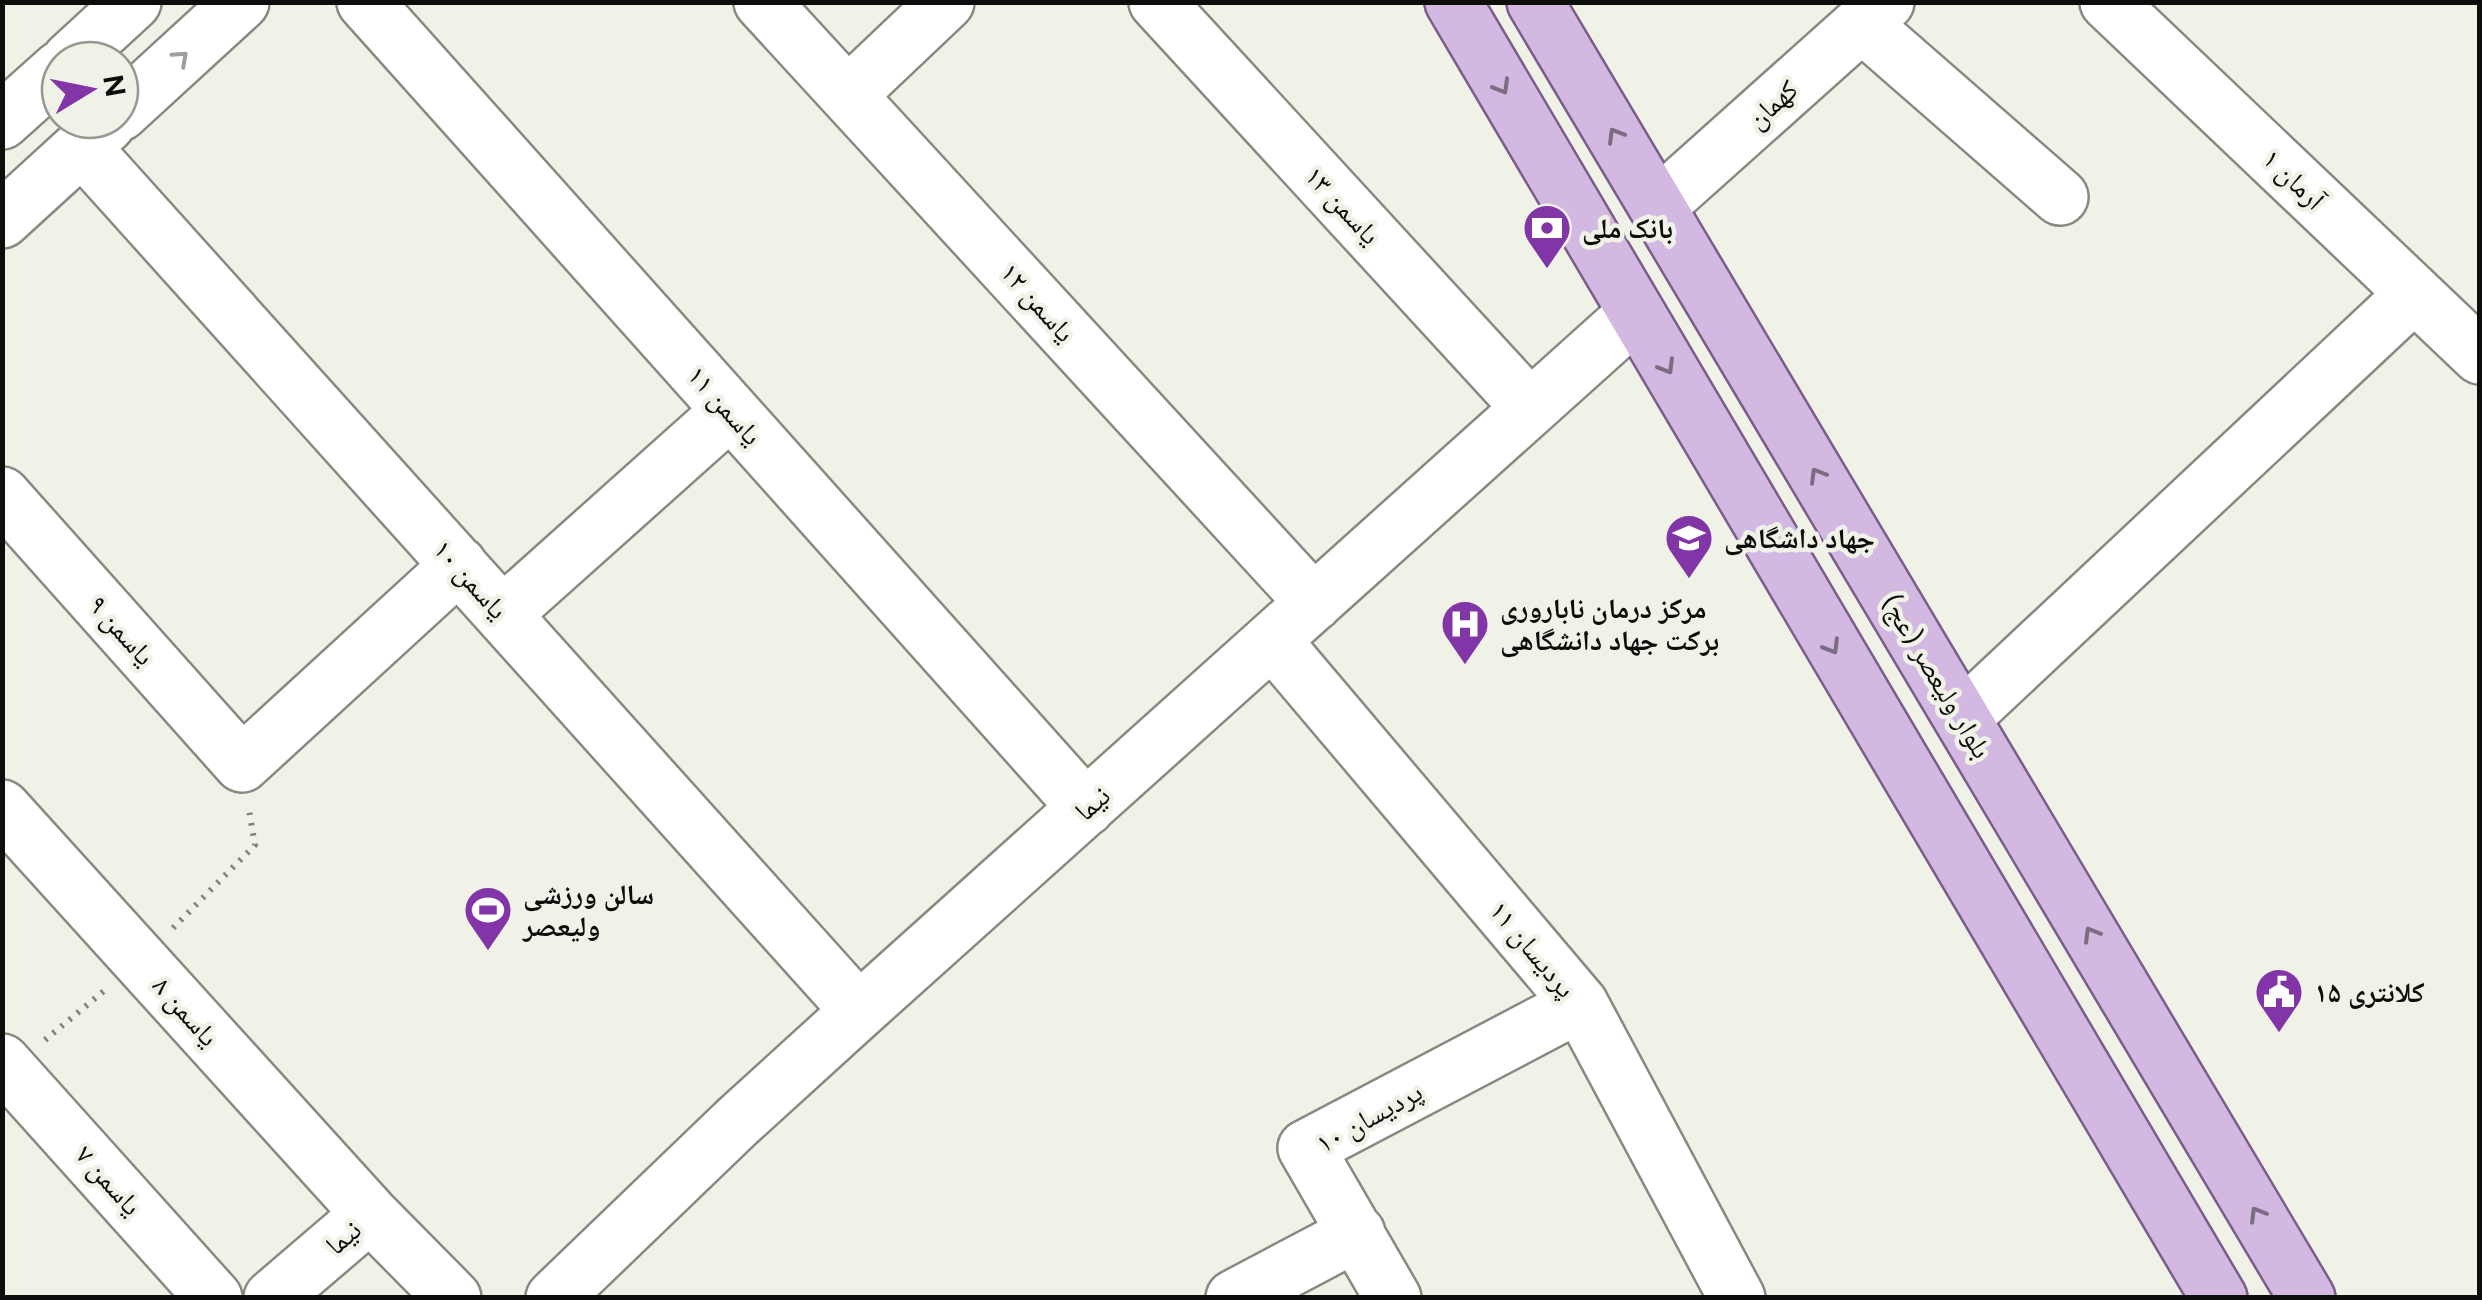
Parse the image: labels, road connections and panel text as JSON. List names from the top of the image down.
{
  "streets": {
    "main road": ["بلوار ولیعصر (عج)"],
    "street": [
      "کهمان",
      "آرمان ۱",
      "یاسمن ۱۳",
      "یاسمن ۱۲",
      "یاسمن ۱۱",
      "یاسمن ۱۰",
      "یاسمن ۹",
      "نیما",
      "پردیسان ۱۱",
      "یاسمن ۸",
      "پردیسان ۱۰",
      "یاسمن ۷"
    ]
  },
  "crossings": [
    ["کهمان", "بلوار ولیعصر (عج)"],
    ["یاسمن ۱۳", "نیما"],
    ["یاسمن ۱۲", "نیما"],
    ["یاسمن ۱۱", "نیما"],
    ["یاسمن ۱۰", "یاسمن ۹"],
    ["یاسمن ۱۰", "نیما"],
    ["نیما", "پردیسان ۱۱"],
    ["نیما", "یاسمن ۸"],
    ["پردیسان ۱۱", "پردیسان ۱۰"]
  ],
  "places": {
    "bank": ["بانک ملی"],
    "school or university": ["جهاد داشگاهی"],
    "hospital": ["مرکز درمان ناباروری برکت جهاد دانشگاهی"],
    "sports": ["سالن ورزشی ولیعصر"],
    "public building": ["کلانتری ۱۵"]
  },
  "north": "right"
}
